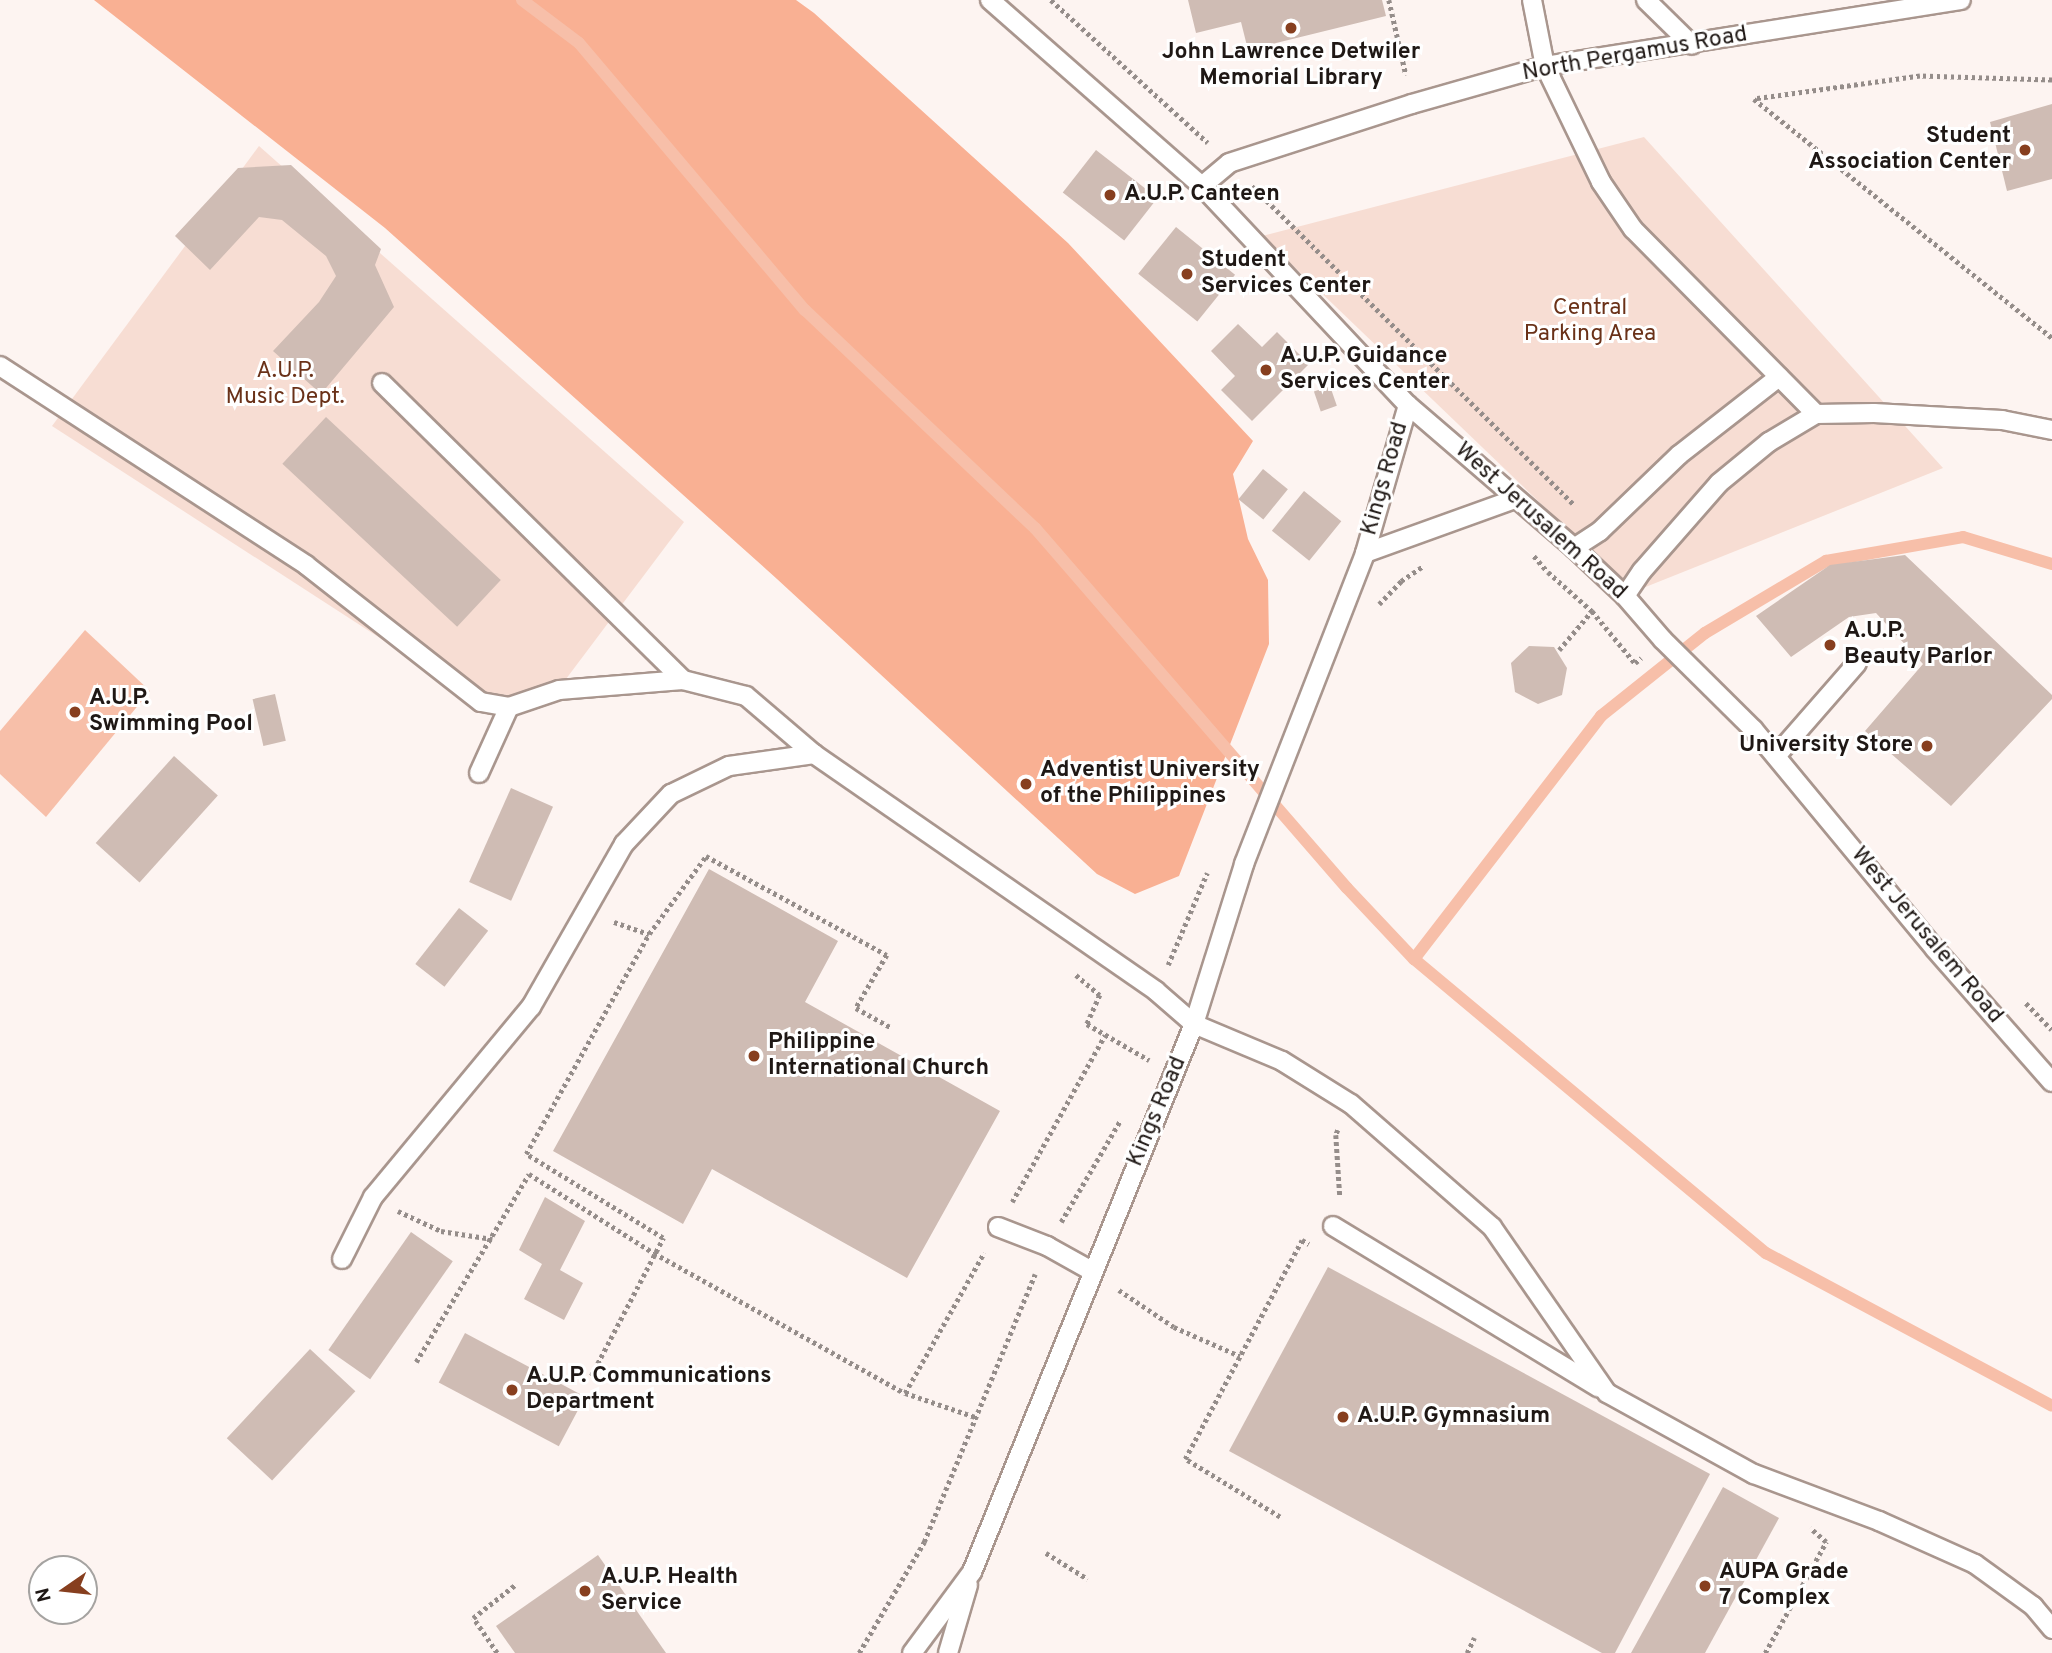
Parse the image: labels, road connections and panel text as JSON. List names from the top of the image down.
{
  "streets": {
    "lane": ["North Pergamus Road", "Kings Road", "West Jerusalem Road"]
  },
  "crossings": [
    ["North Pergamus Road", "West Jerusalem Road"],
    ["Kings Road", "West Jerusalem Road"]
  ],
  "parks": ["Central Parking Area", "A.U.P. Music Dept."],
  "places": [
    "John Lawrence Detwiler Memorial Library",
    "Student Association Center",
    "A.U.P. Canteen",
    "Student Services Center",
    "A.U.P. Guidance Services Center",
    "A.U.P. Beauty Parlor",
    "A.U.P. Swimming Pool",
    "University Store",
    "Adventist University of the Philippines",
    "Philippine International Church",
    "A.U.P. Communications Department",
    "A.U.P. Gymnasium",
    "AUPA Grade 7 Complex",
    "A.U.P. Health Service"
  ],
  "north": "left"
}
